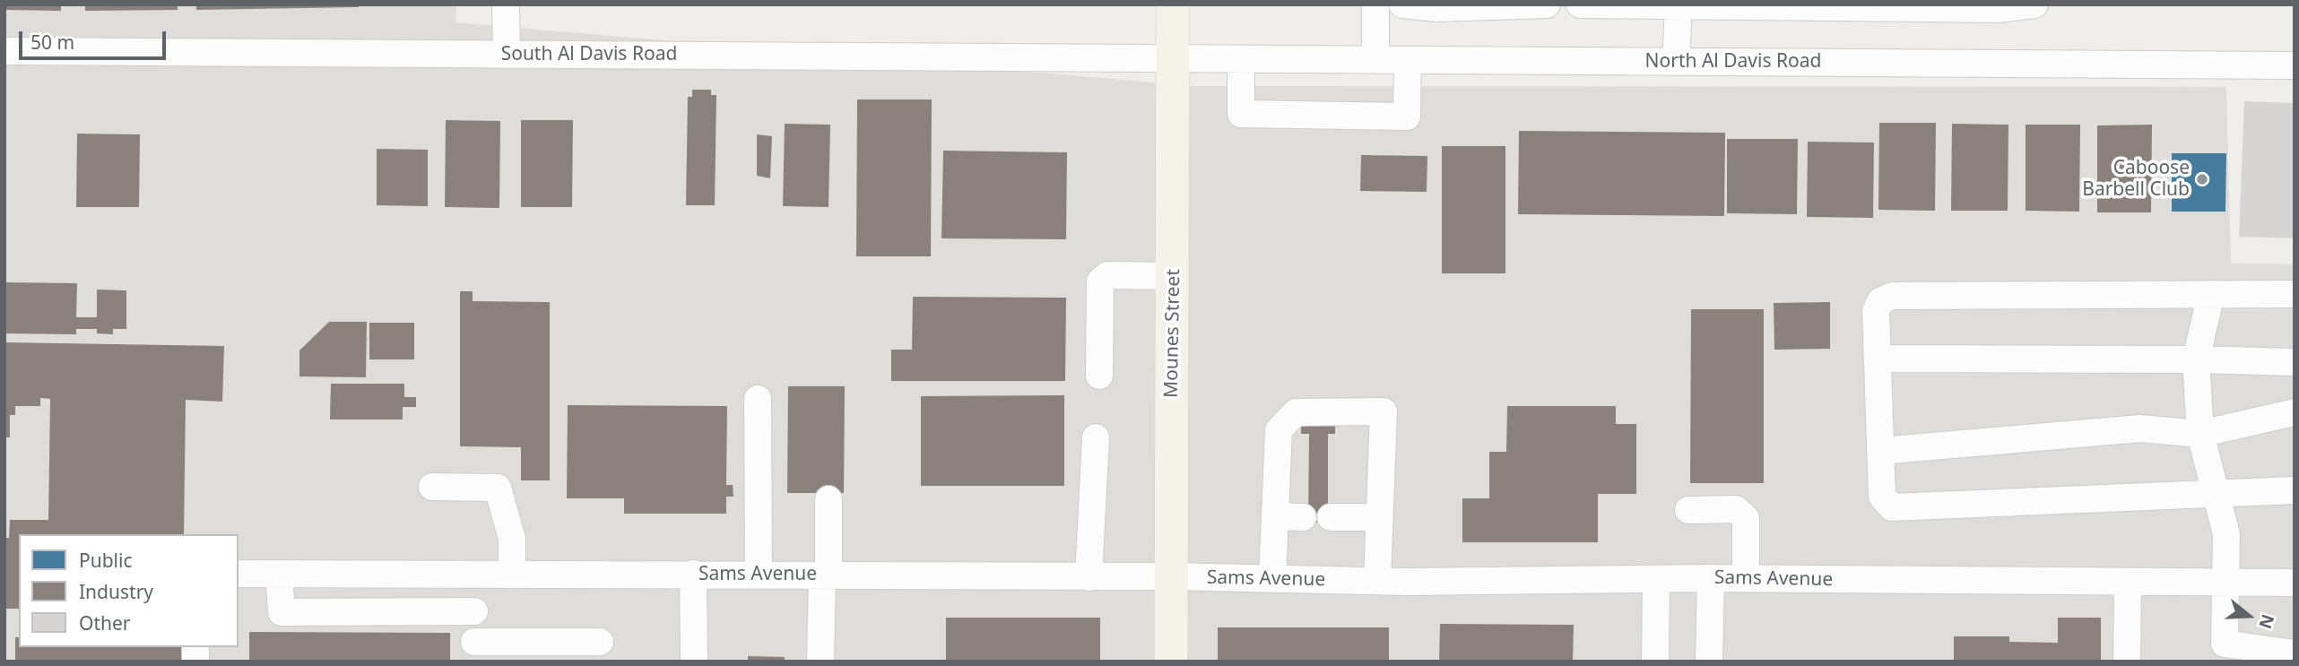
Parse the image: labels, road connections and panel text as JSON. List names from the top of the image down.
{
  "streets": {
    "main road": ["Mounes Street"],
    "street": ["South Al Davis Road", "North Al Davis Road", "Sams Avenue"]
  },
  "crossings": [
    ["South Al Davis Road", "North Al Davis Road"],
    ["South Al Davis Road", "Mounes Street"],
    ["North Al Davis Road", "Mounes Street"],
    ["Mounes Street", "Sams Avenue"]
  ],
  "places": ["Caboose Barbell Club"],
  "legend": ["Public", "Industry", "Other"],
  "scale_bar": "50 m",
  "north": "right"
}
